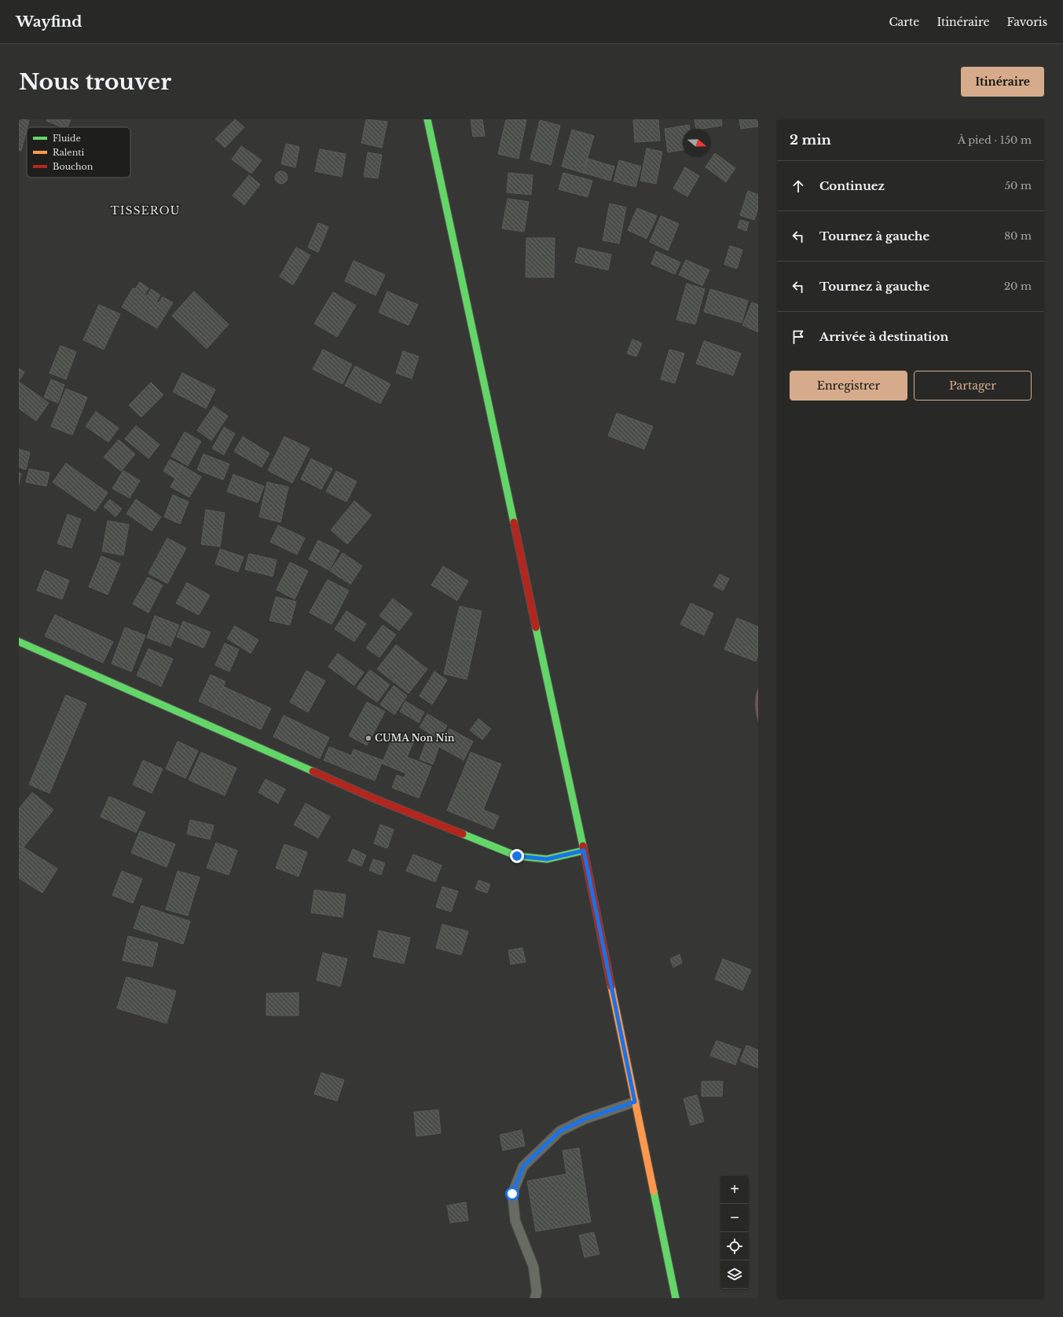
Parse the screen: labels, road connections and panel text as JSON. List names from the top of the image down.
{
  "districts": ["TISSEROU"],
  "places": ["CUMA Non Nin"],
  "legend": ["Fluide", "Ralenti", "Bouchon"],
  "north": "right",
  "page": {
    "header": "Wayfind",
    "nav": ["Carte", "Itinéraire", "Favoris"],
    "buttons": [
      "Itinéraire",
      ["Enregistrer", "Partager"]
    ],
    "title": "Nous trouver",
    "heading": ["2 min", "À pied · 150 m"],
    "list": [
      ["Continuez", "50 m"],
      ["Tournez à gauche", "80 m"],
      ["Tournez à gauche", "20 m"],
      "Arrivée à destination"
    ],
    "map_buttons": ["+", "−"]
  }
}
